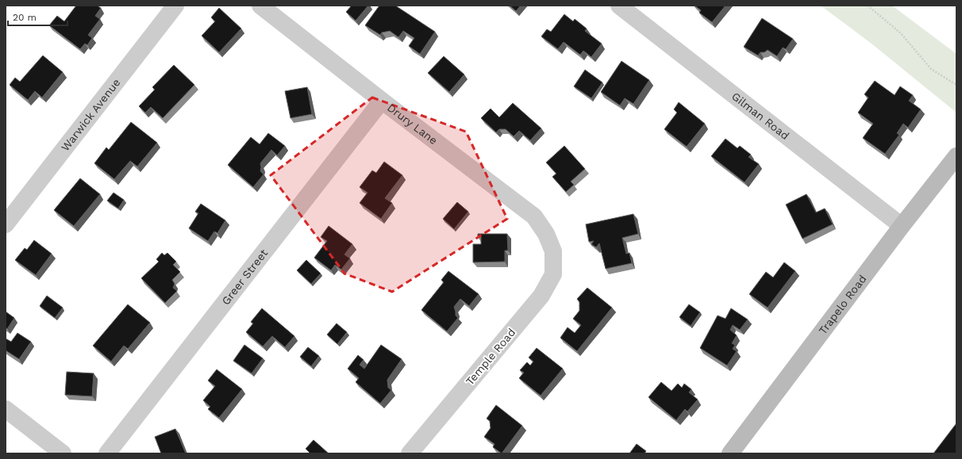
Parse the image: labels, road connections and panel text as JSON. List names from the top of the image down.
{
  "streets": {
    "main road": ["Trapelo Road"],
    "street": [
      "Warwick Avenue",
      "Gilman Road",
      "Drury Lane",
      "Greer Street",
      "Temple Road"
    ]
  },
  "crossings": [
    ["Gilman Road", "Trapelo Road"],
    ["Drury Lane", "Greer Street"],
    ["Drury Lane", "Temple Road"]
  ],
  "scale_bar": "20 m"
}
